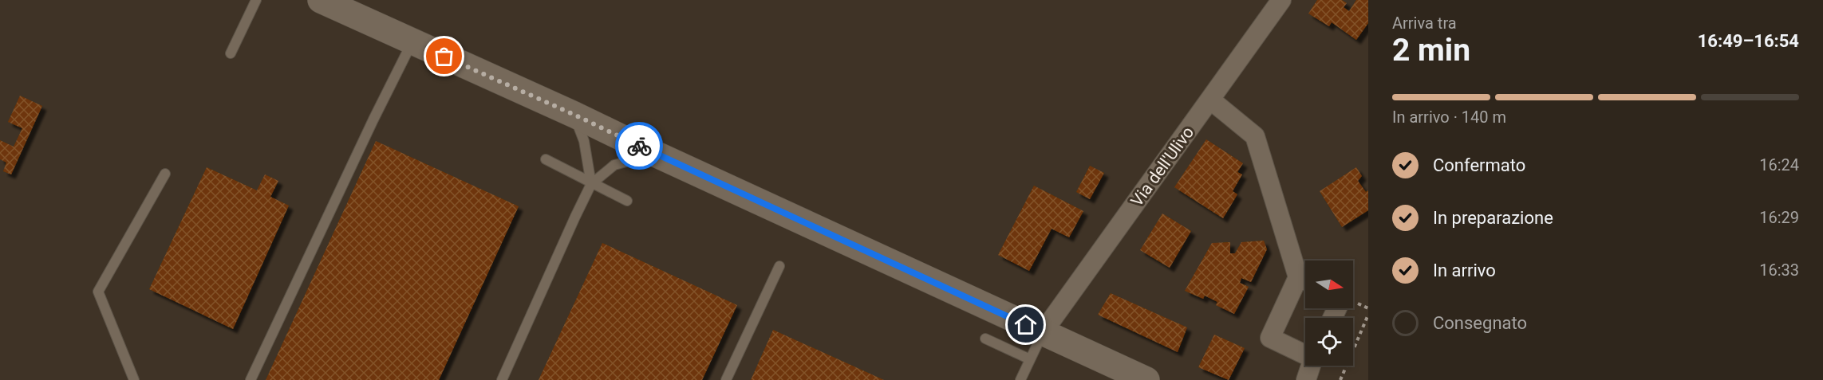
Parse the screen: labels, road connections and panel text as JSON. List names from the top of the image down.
{
  "streets": {
    "street": ["Via dell'Ulivo"]
  },
  "north": "right",
  "page": {
    "heading": ["2 min", "Arriva tra", "16:49–16:54"],
    "bar": "In arrivo · 140 m",
    "list": [
      ["Confermato", "16:24"],
      ["In preparazione", "16:29"],
      ["In arrivo", "16:33"],
      "Consegnato"
    ]
  }
}
